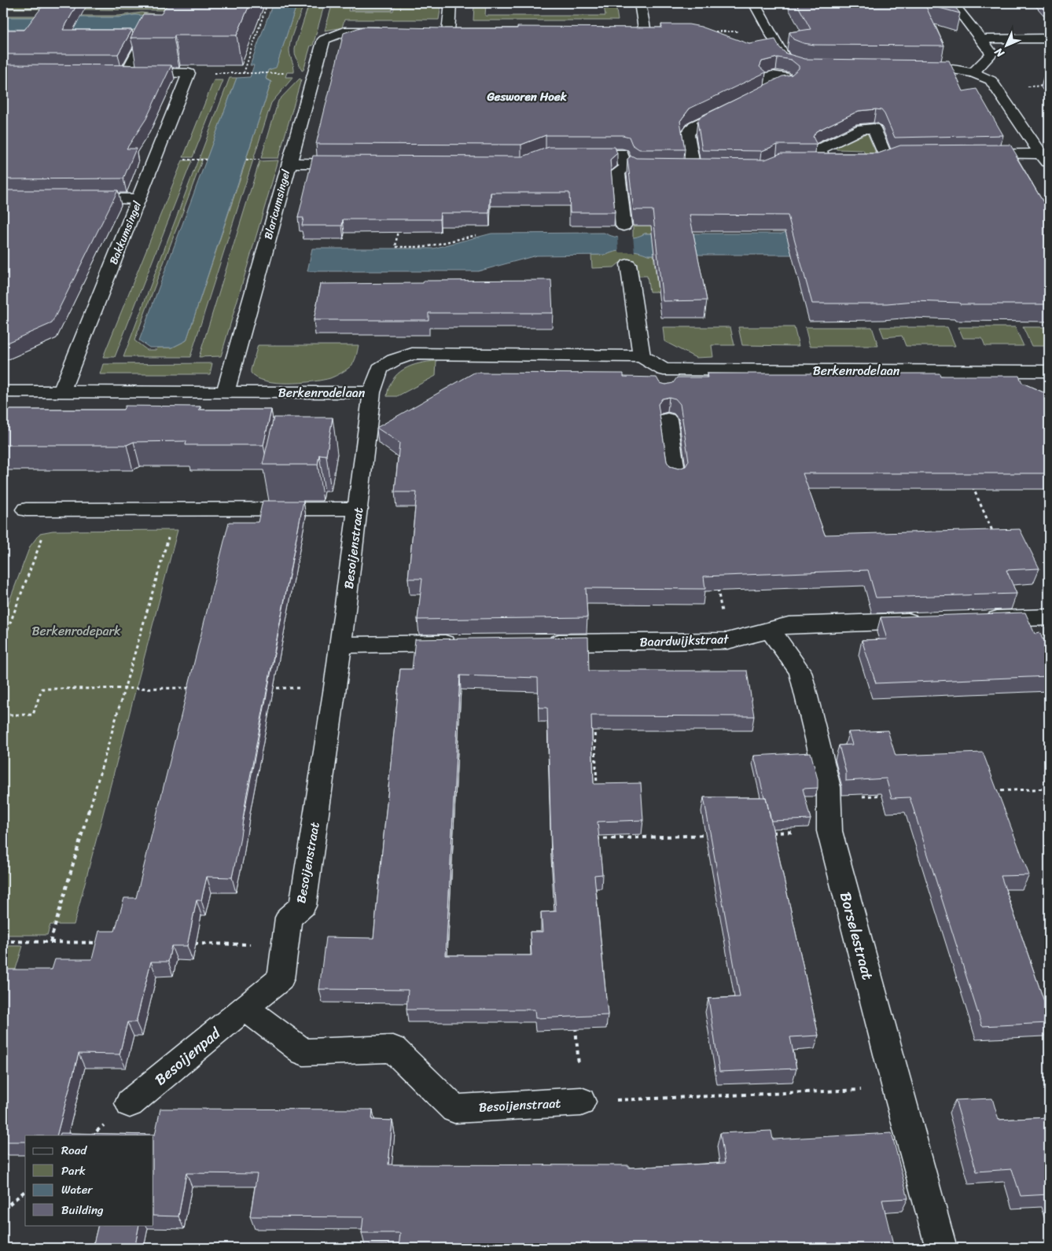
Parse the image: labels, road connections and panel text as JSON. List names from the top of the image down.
{
  "streets": {
    "street": [
      "Blaricumsingel",
      "Bakkumsingel",
      "Berkenrodelaan",
      "Besoijenstraat",
      "Baardwijkstraat",
      "Borselestraat",
      "Besoijenpad"
    ]
  },
  "crossings": [
    ["Blaricumsingel", "Berkenrodelaan"],
    ["Bakkumsingel", "Berkenrodelaan"],
    ["Berkenrodelaan", "Besoijenstraat"],
    ["Besoijenstraat", "Besoijenpad"],
    ["Baardwijkstraat", "Borselestraat"]
  ],
  "districts": ["Gesworen Hoek"],
  "parks": ["Berkenrodepark"],
  "legend": [
    "Road",
    "Park",
    "Water",
    "Building"
  ],
  "north": "bottom left"
}
